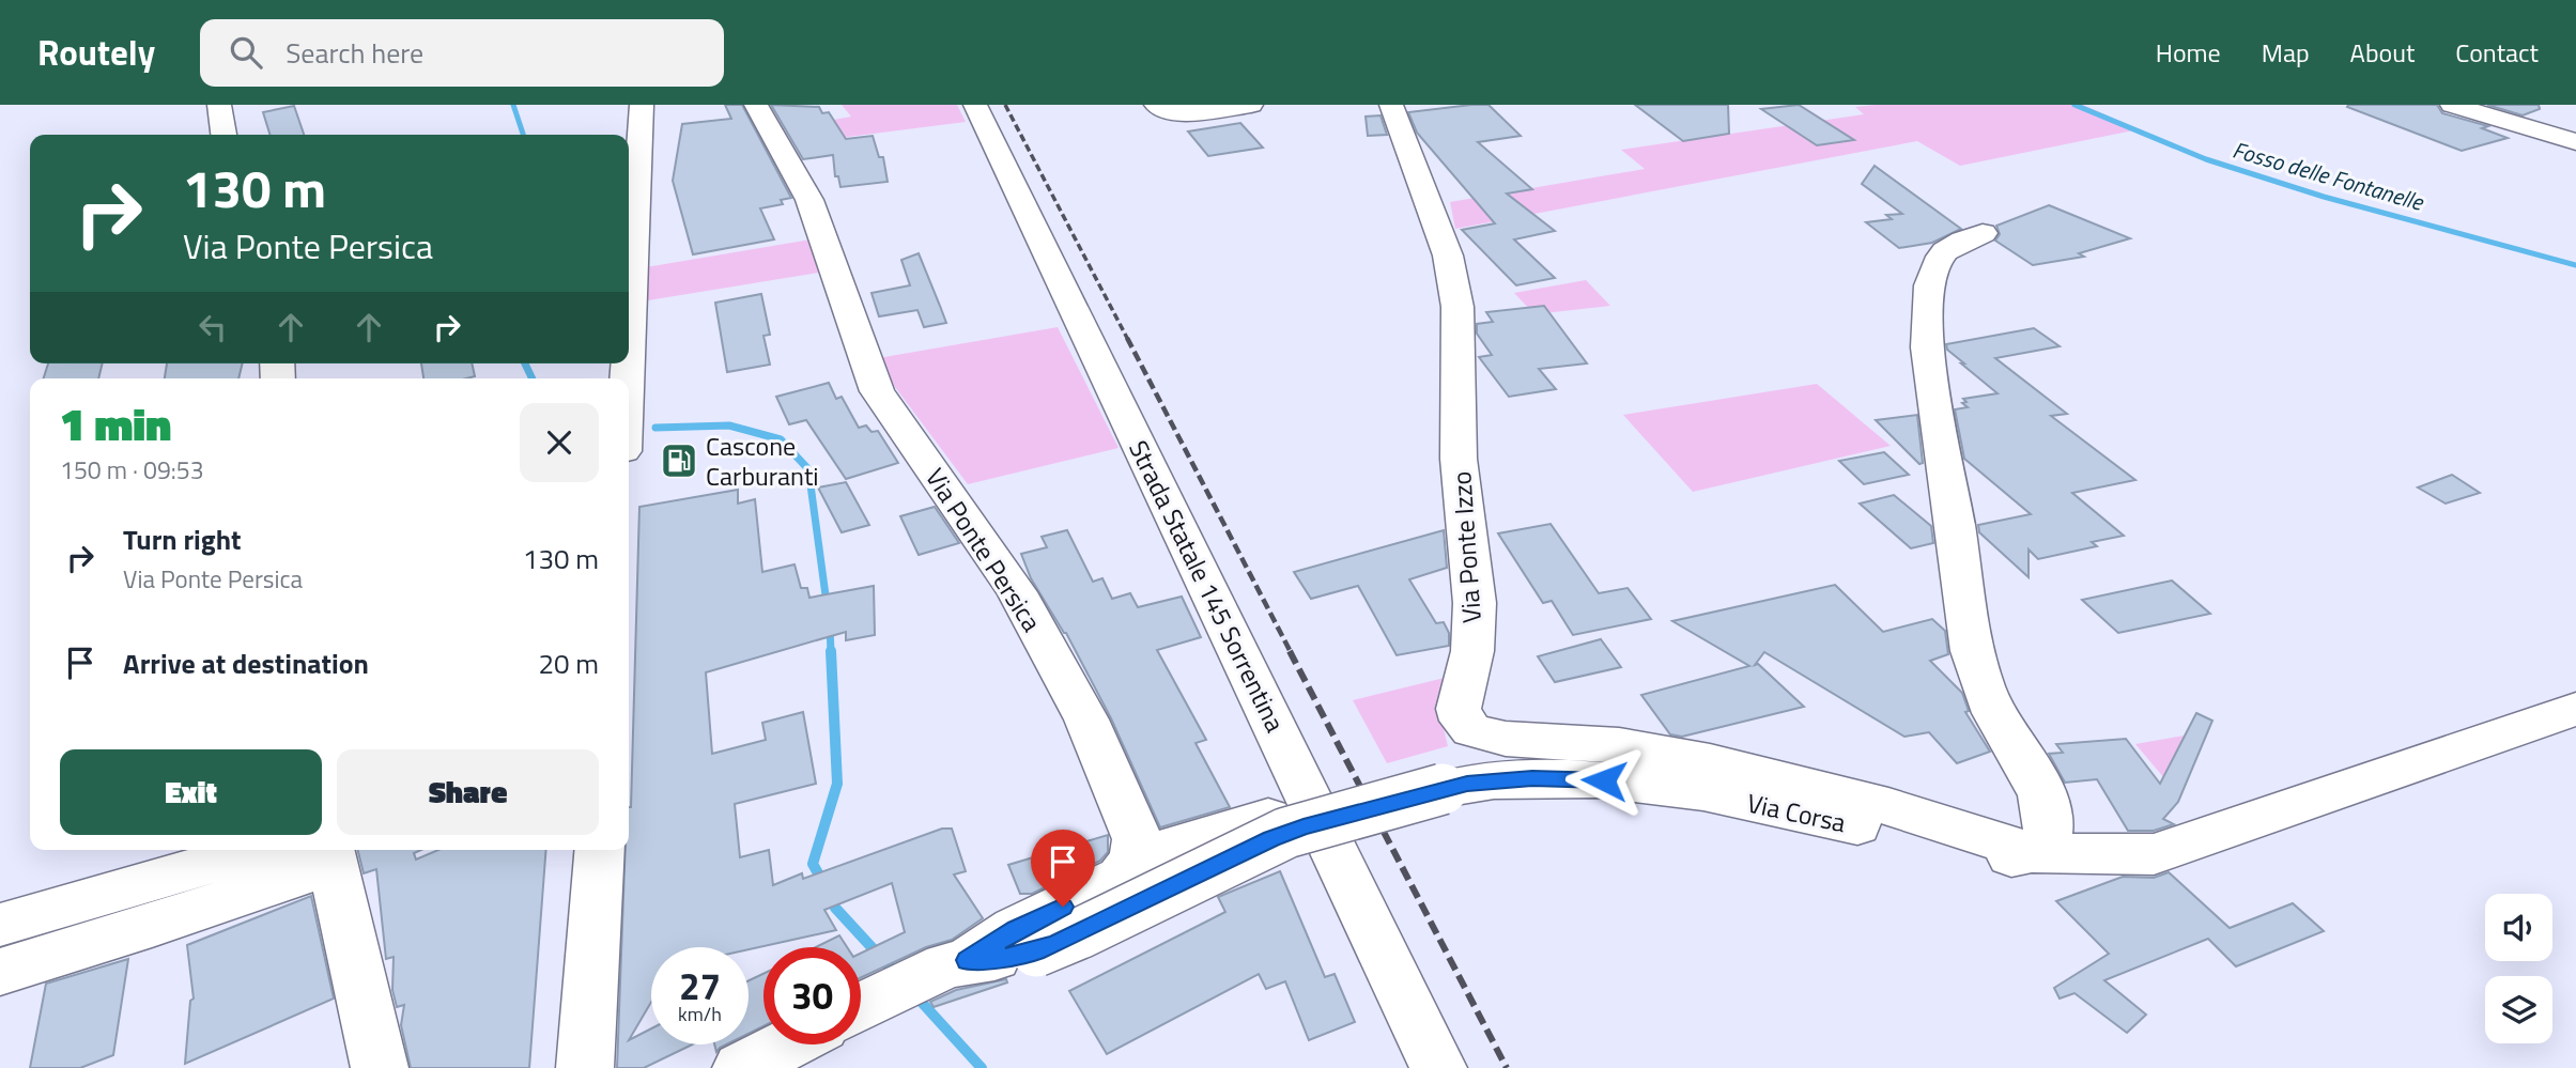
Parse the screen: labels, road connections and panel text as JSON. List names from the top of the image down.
{
  "streets": {
    "main road": [
      "Via Ponte Izzo",
      "Via Ponte Persica",
      "Strada Statale 145 Sorrentina",
      "Via Corsa"
    ]
  },
  "crossings": [
    ["Via Ponte Izzo", "Via Corsa"]
  ],
  "water": ["Fosso delle Fontanelle"],
  "places": {
    "fuel station": ["Cascone Carburanti"]
  },
  "page": {
    "header": "Routely",
    "search": "Search here",
    "nav": [
      "Home",
      "Map",
      "About",
      "Contact"
    ],
    "turn": ["130 m", "Via Ponte Persica"],
    "heading": ["1 min", "150 m · 09:53"],
    "list": [
      {
        "name": "Turn right",
        "note": "Via Ponte Persica",
        "value": "130 m"
      },
      {
        "name": "Arrive at destination",
        "value": "20 m"
      }
    ],
    "buttons": ["Exit", "Share"],
    "speed": "27 km/h",
    "limit": "30"
  }
}
